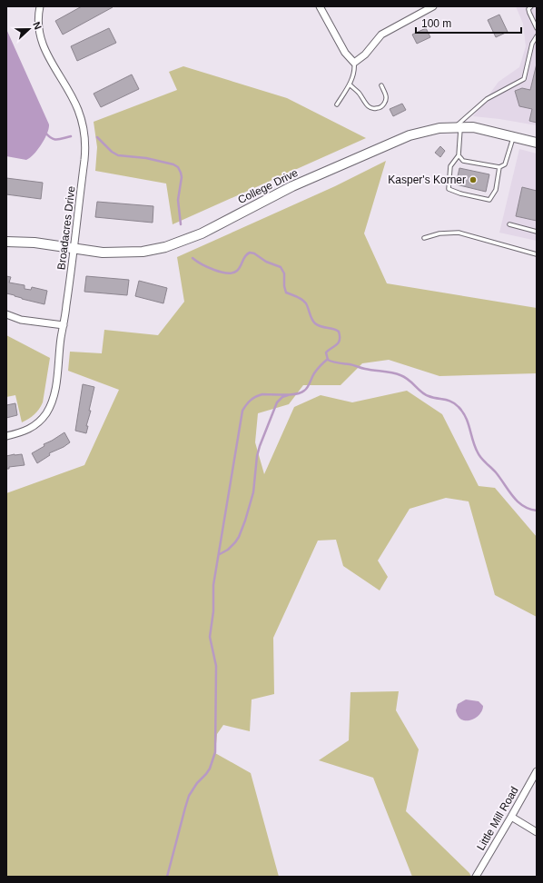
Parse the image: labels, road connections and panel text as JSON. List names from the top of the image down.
{
  "streets": {
    "main road": ["College Drive"],
    "street": ["Broadacres Drive", "Little Mill Road"]
  },
  "crossings": [
    ["College Drive", "Broadacres Drive"]
  ],
  "places": ["Kasper's Korner"],
  "scale_bar": "100 m",
  "north": "right"
}
